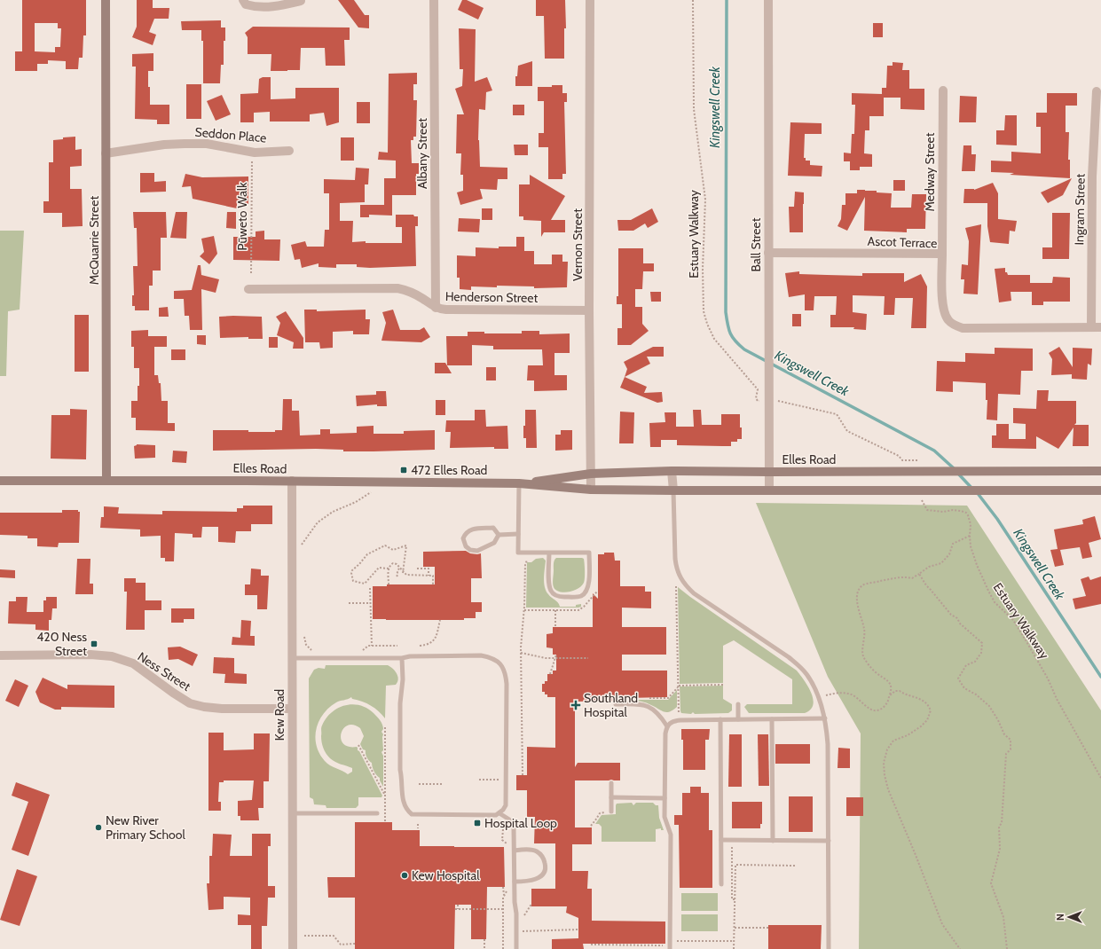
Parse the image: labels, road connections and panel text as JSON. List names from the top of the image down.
{
  "streets": {
    "main road": ["McQuarrie Street", "Elles Road"],
    "street": [
      "Seddon Place",
      "Albany Street",
      "Medway Street",
      "Ingram Street",
      "Ascot Terrace",
      "Vernon Street",
      "Ball Street",
      "Henderson Street",
      "Ness Street",
      "Kew Road"
    ],
    "path": ["Pūweto Walk", "Estuary Walkway"]
  },
  "crossings": [
    ["Seddon Place", "McQuarrie Street"],
    ["Albany Street", "Henderson Street"],
    ["Medway Street", "Ascot Terrace"],
    ["Ingram Street", "Ascot Terrace"],
    ["McQuarrie Street", "Elles Road"],
    ["Ascot Terrace", "Ball Street"],
    ["Vernon Street", "Henderson Street"],
    ["Vernon Street", "Elles Road"],
    ["Ball Street", "Elles Road"],
    ["Elles Road", "Kew Road"],
    ["Ness Street", "Kew Road"]
  ],
  "water": ["Kingswell Creek"],
  "places": {
    "transit": ["472 Elles Road", "420 Ness Street", "Hospital Loop"],
    "health": ["Southland Hospital"],
    "other": ["New River Primary School", "Kew Hospital"]
  },
  "north": "left"
}
